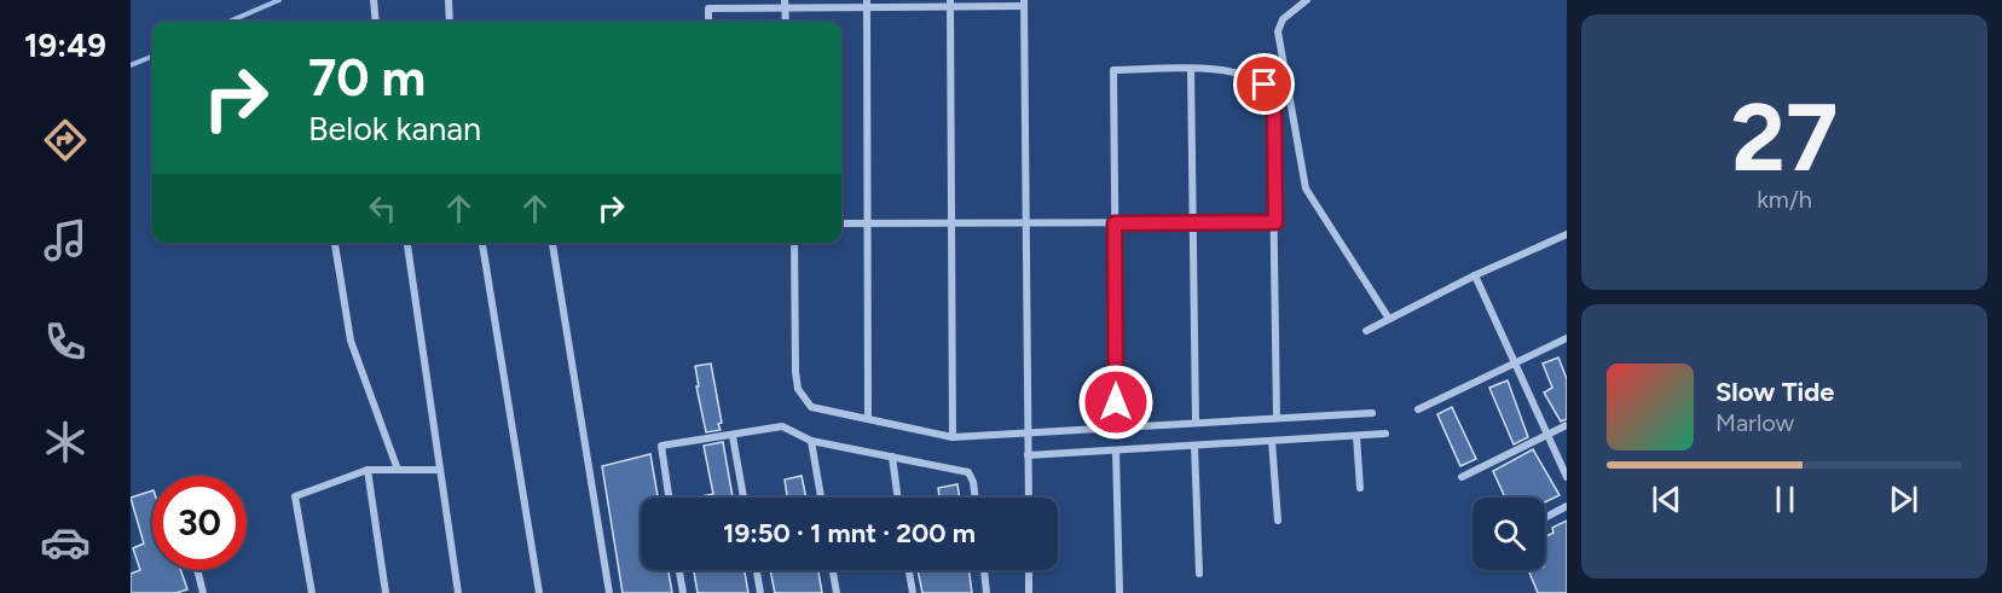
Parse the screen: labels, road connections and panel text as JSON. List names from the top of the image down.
{
  "page": {
    "tabs": "19:49",
    "tile": ["27", "km/h"],
    "turn": ["70 m", "Belok kanan"],
    "song": ["Slow Tide", "Marlow"],
    "limit": "30",
    "trip": "19:50 · 1 mnt · 200 m"
  }
}
